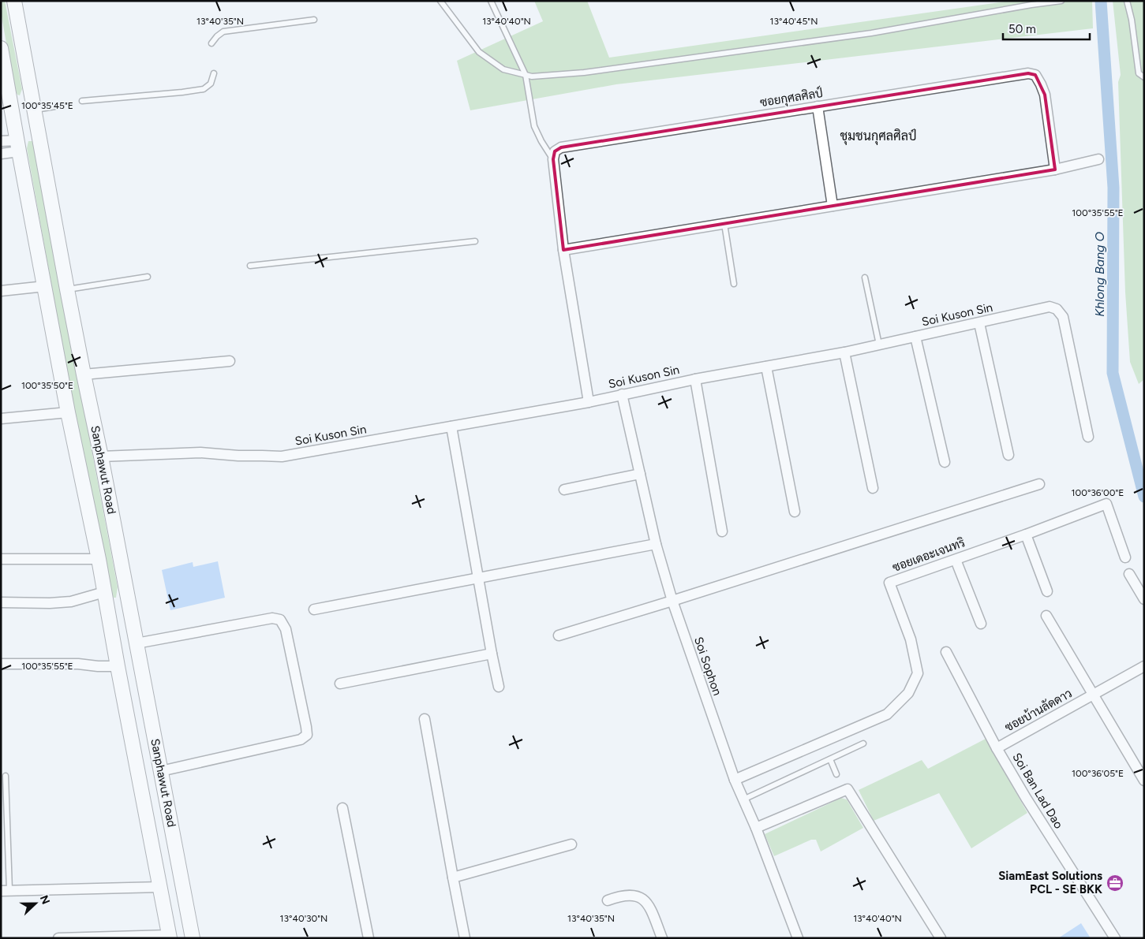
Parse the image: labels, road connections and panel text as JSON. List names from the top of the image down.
{
  "streets": {
    "main road": ["Sanphawut Road"],
    "street": [
      "ซอยกุศลศิลป์",
      "Soi Kuson Sin",
      "ซอยเดอะเจนทริ",
      "Soi Sophon",
      "ซอยบ้านลัดดาว",
      "Soi Ban Lad Dao"
    ]
  },
  "crossings": [
    ["Soi Kuson Sin", "Sanphawut Road"],
    ["Soi Kuson Sin", "Soi Sophon"],
    ["ซอยเดอะเจนทริ", "Soi Sophon"],
    ["ซอยบ้านลัดดาว", "Soi Ban Lad Dao"]
  ],
  "districts": ["ชุมชนกุศลศิลป์"],
  "water": ["Khlong Bang O"],
  "places": {
    "office": ["SiamEast Solutions PCL - SE BKK"]
  },
  "scale_bar": "50 m",
  "north": "right",
  "coordinates": [
    "13°40'35\"N",
    "13°40'40\"N",
    "13°40'45\"N",
    "100°35'45\"E",
    "100°35'55\"E",
    "100°35'50\"E",
    "100°36'00\"E",
    "100°36'05\"E",
    "13°40'30\"N"
  ]
}
